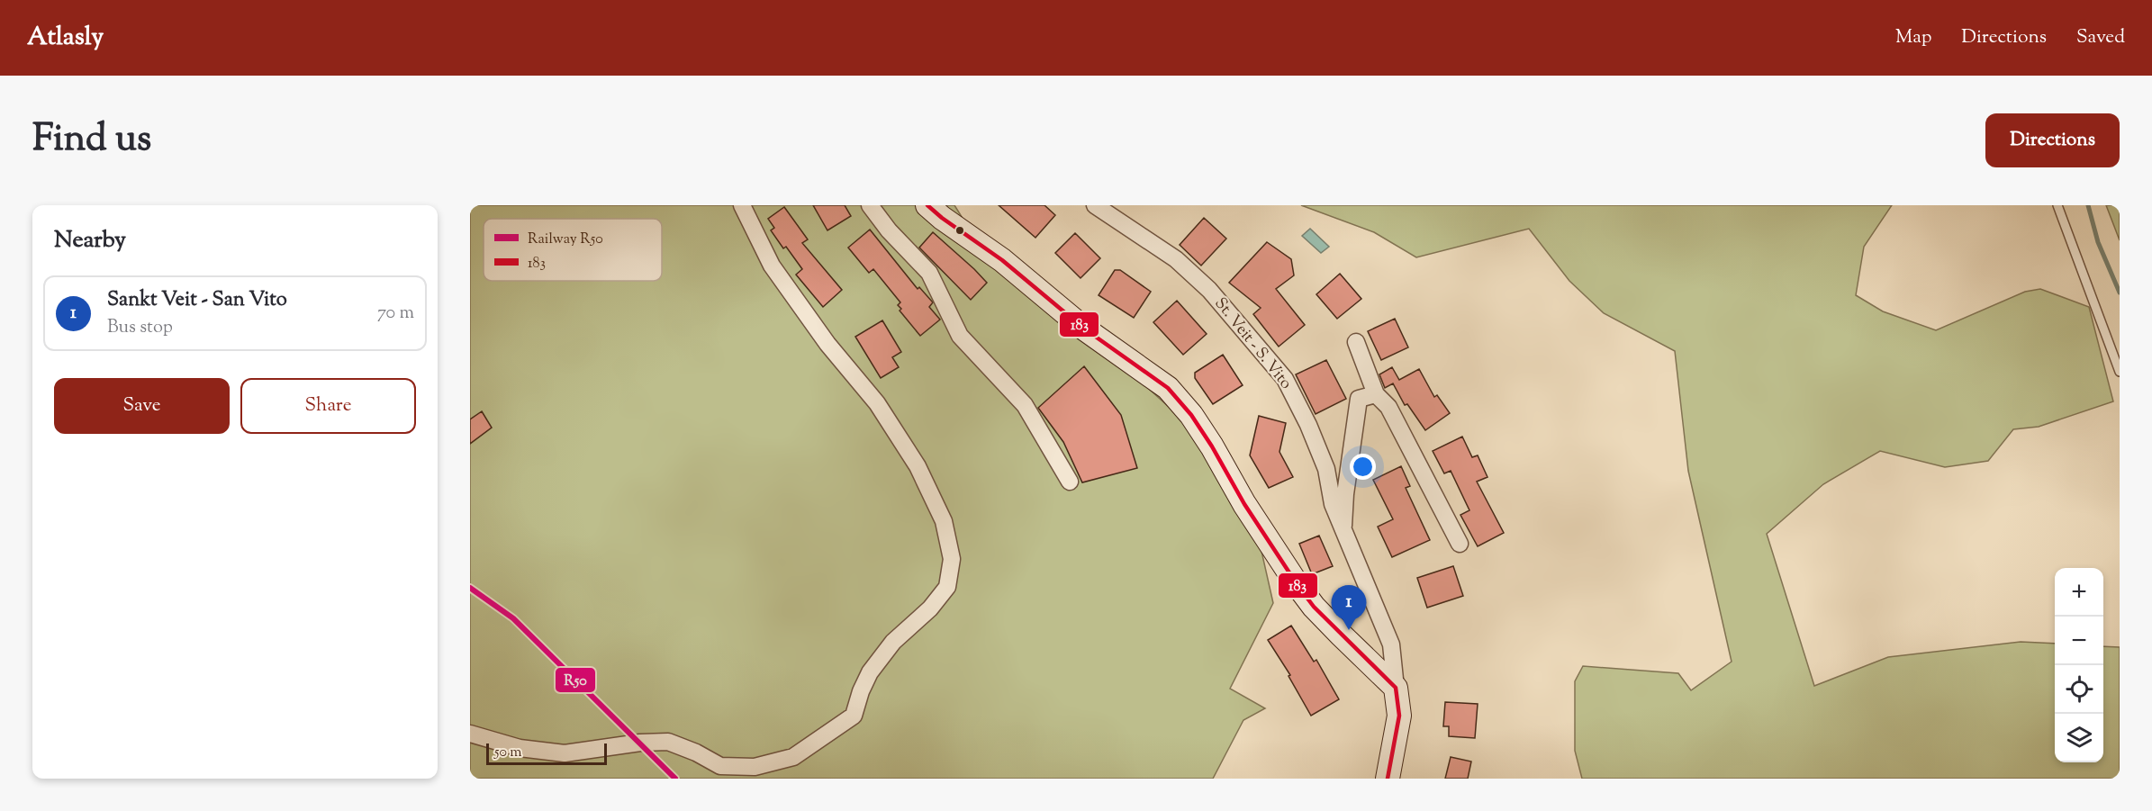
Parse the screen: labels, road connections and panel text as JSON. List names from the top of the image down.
{
  "streets": {
    "street": ["St. Veit - S. Vito"]
  },
  "lines": ["transit line 183", "rail line R50"],
  "legend": ["Railway R50", "183"],
  "scale_bar": "50 m",
  "page": {
    "header": "Atlasly",
    "nav": ["Map", "Directions", "Saved"],
    "title": "Find us",
    "buttons": [
      "Directions",
      ["Save", "Share"]
    ],
    "heading": "Nearby",
    "list": [
      {
        "mark": "1",
        "name": "Sankt Veit - San Vito",
        "note": "Bus stop",
        "value": "70 m"
      }
    ],
    "map_buttons": ["+", "−"],
    "pins": "1",
    "scale": "50 m"
  }
}
